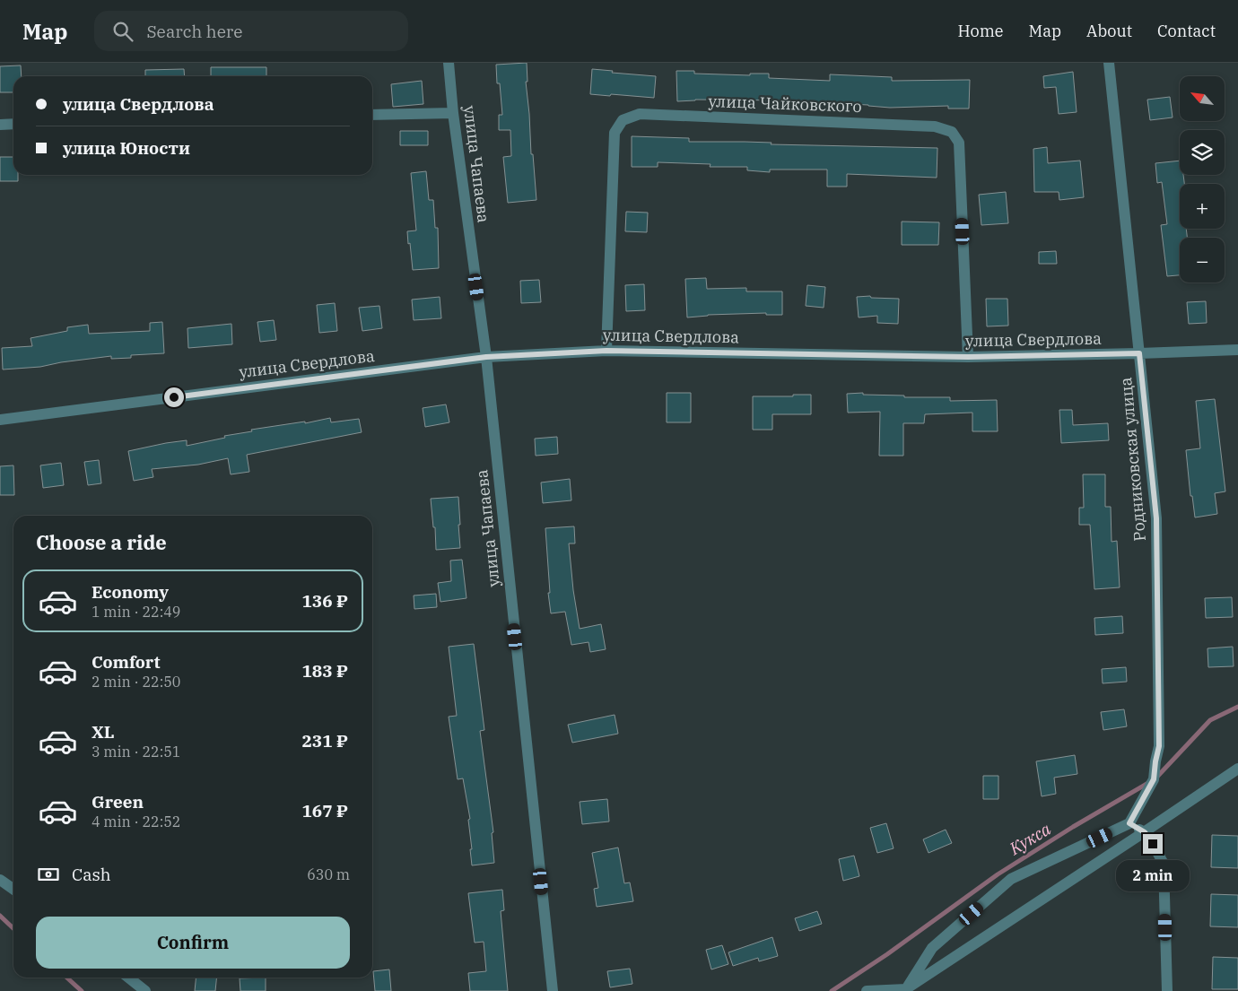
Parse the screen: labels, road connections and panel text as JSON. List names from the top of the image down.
{
  "streets": {
    "street": [
      "улица Чайковского",
      "улица Чапаева",
      "улица Свердлова",
      "Родниковская улица"
    ]
  },
  "crossings": [
    ["улица Чайковского", "улица Свердлова"],
    ["улица Чапаева", "улица Свердлова"],
    ["улица Свердлова", "Родниковская улица"]
  ],
  "water": ["Кукса"],
  "north": "top left",
  "page": {
    "header": "Map",
    "search": "Search here",
    "nav": [
      "Home",
      "Map",
      "About",
      "Contact"
    ],
    "map_buttons": ["+", "−"],
    "banner": ["улица Свердлова", "улица Юности"],
    "heading": "Choose a ride",
    "list": [
      {
        "name": "Economy",
        "note": "1 min · 22:49",
        "value": "136 ₽"
      },
      {
        "name": "Comfort",
        "note": "2 min · 22:50",
        "value": "183 ₽"
      },
      {
        "name": "XL",
        "note": "3 min · 22:51",
        "value": "231 ₽"
      },
      {
        "name": "Green",
        "note": "4 min · 22:52",
        "value": "167 ₽"
      }
    ],
    "pay": ["Cash", "630 m"],
    "bubble": "2 min",
    "buttons": "Confirm"
  }
}
